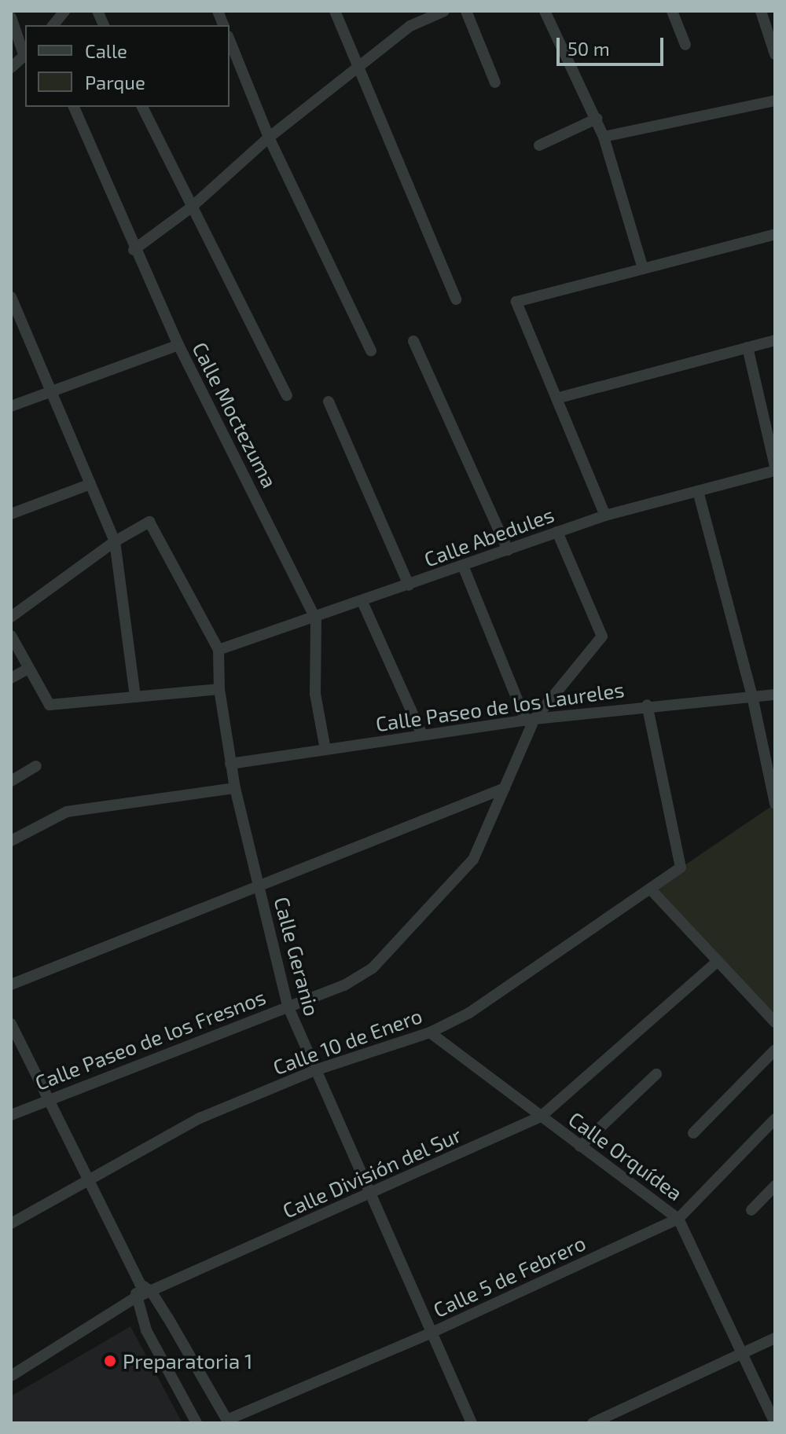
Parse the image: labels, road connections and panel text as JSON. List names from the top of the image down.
{
  "streets": {
    "street": [
      "Calle Moctezuma",
      "Calle Abedules",
      "Calle Paseo de los Laureles",
      "Calle Geranio",
      "Calle Paseo de los Fresnos",
      "Calle 10 de Enero",
      "Calle Orquídea",
      "Calle División del Sur",
      "Calle 5 de Febrero"
    ]
  },
  "crossings": [
    ["Calle Moctezuma", "Calle Abedules"],
    ["Calle Moctezuma", "Calle Paseo de los Laureles"],
    ["Calle Abedules", "Calle Geranio"],
    ["Calle Abedules", "Calle Paseo de los Fresnos"],
    ["Calle Paseo de los Laureles", "Calle Geranio"],
    ["Calle Paseo de los Laureles", "Calle Paseo de los Fresnos"],
    ["Calle Paseo de los Laureles", "Calle 10 de Enero"],
    ["Calle Geranio", "Calle Paseo de los Fresnos"],
    ["Calle Geranio", "Calle 10 de Enero"],
    ["Calle Geranio", "Calle División del Sur"],
    ["Calle Geranio", "Calle 5 de Febrero"],
    ["Calle 10 de Enero", "Calle Orquídea"],
    ["Calle Orquídea", "Calle División del Sur"],
    ["Calle Orquídea", "Calle 5 de Febrero"]
  ],
  "places": ["Preparatoria 1"],
  "legend": ["Calle", "Parque"],
  "scale_bar": "50 m"
}
